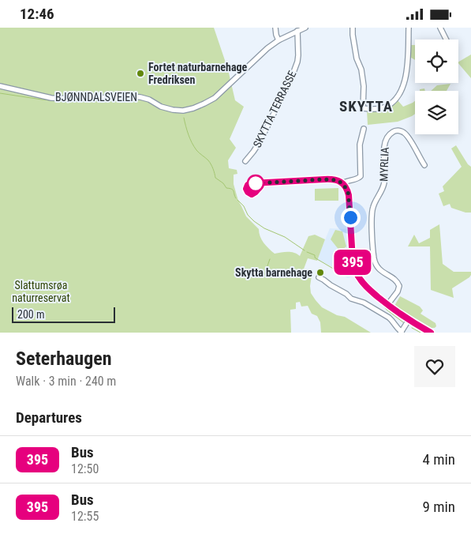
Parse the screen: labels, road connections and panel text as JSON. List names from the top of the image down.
{
  "streets": {
    "street": ["BJØNNDALSVEIEN", "SKYTTA TERRASSE", "MYRLIA"]
  },
  "crossings": [
    ["BJØNNDALSVEIEN", "SKYTTA TERRASSE"]
  ],
  "districts": ["SKYTTA"],
  "parks": ["Slattumsrøa naturreservat"],
  "places": ["Fortet naturbarnehage Fredriksen", "Skytta barnehage"],
  "lines": ["bus line 395"],
  "scale_bar": "200 m",
  "page": {
    "status": "12:46",
    "on_map": "395",
    "scale": "200 m",
    "heading": [
      ["Seterhaugen", "Walk · 3 min · 240 m"],
      "Departures"
    ],
    "list": [
      {
        "mark": "395",
        "name": "Bus",
        "note": "12:50",
        "value": "4 min"
      },
      {
        "mark": "395",
        "name": "Bus",
        "note": "12:55",
        "value": "9 min"
      }
    ]
  }
}
